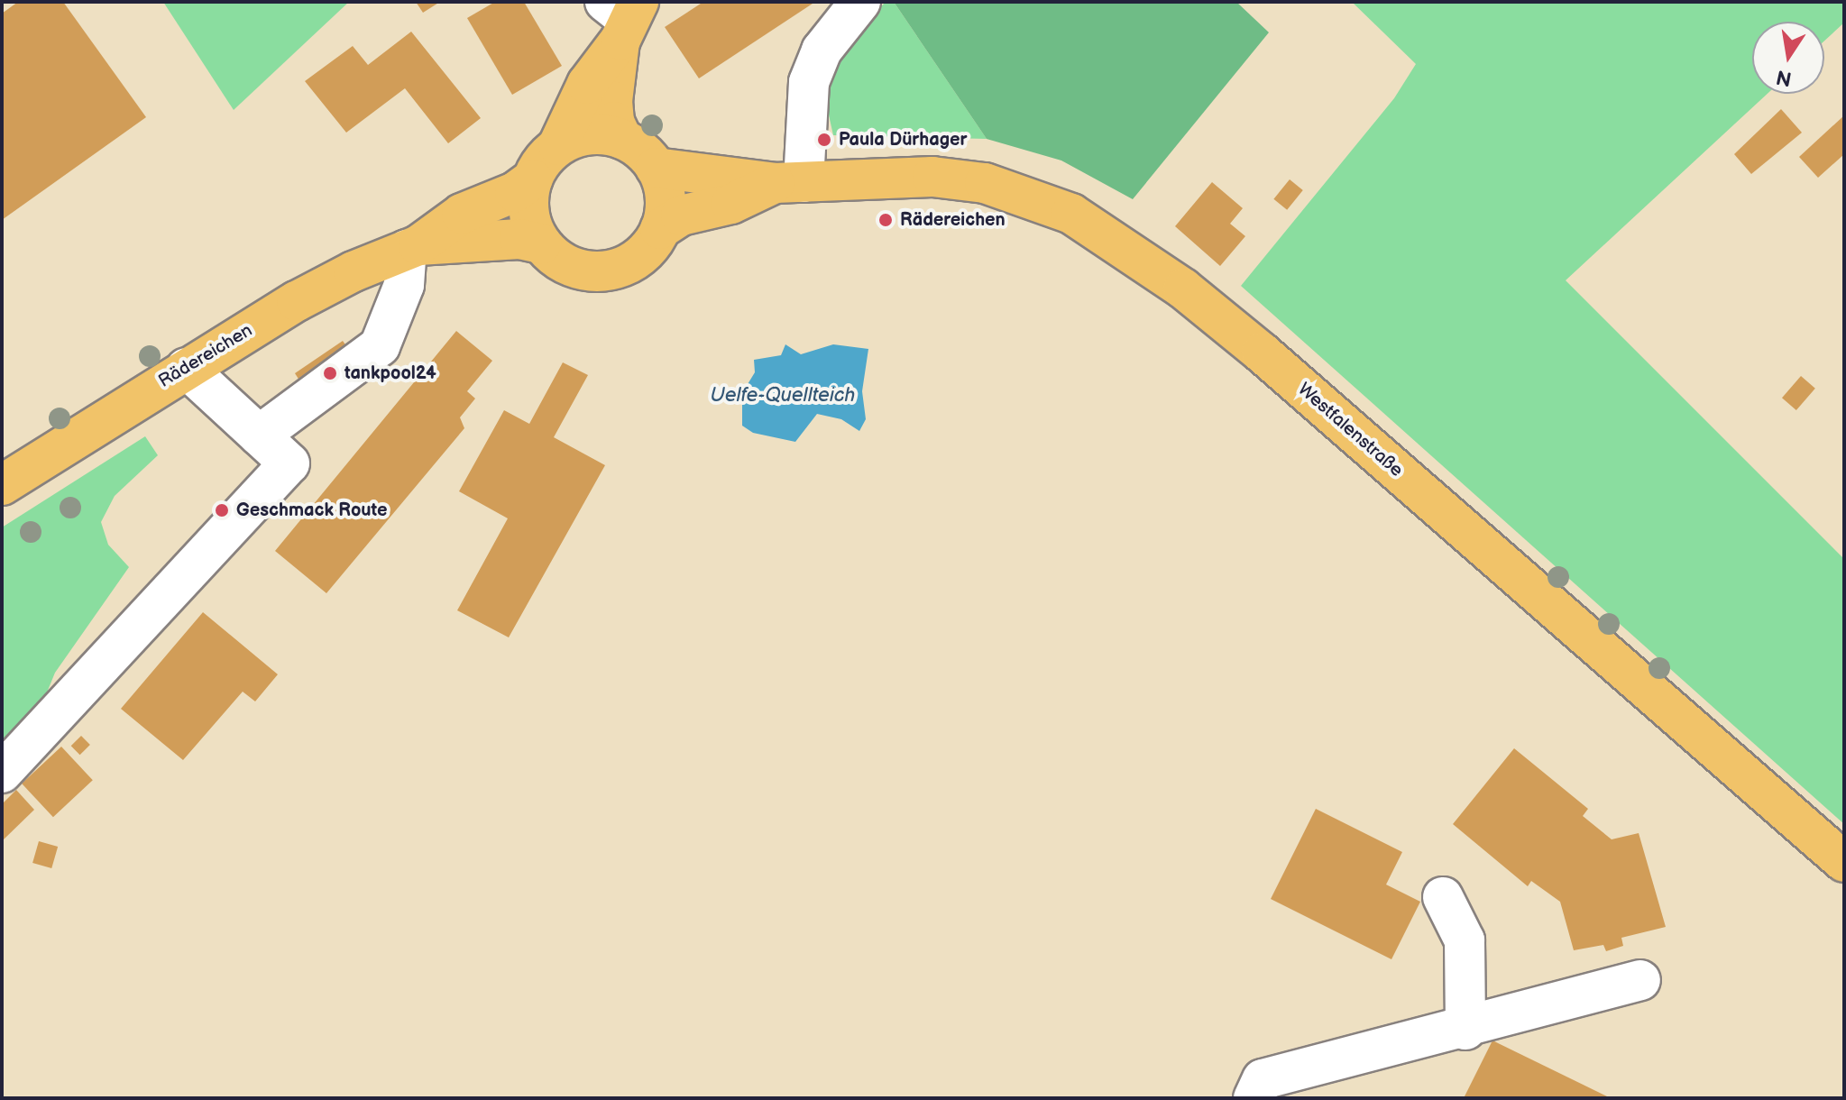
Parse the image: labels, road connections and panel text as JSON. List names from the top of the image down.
{
  "streets": {
    "main road": ["Rädereichen", "Westfalenstraße"]
  },
  "crossings": [
    ["Rädereichen", "Westfalenstraße"]
  ],
  "water": ["Uelfe-Quellteich"],
  "places": [
    "Paula Dürhager",
    "Rädereichen",
    "tankpool24",
    "Geschmack Route"
  ],
  "north": "bottom"
}
